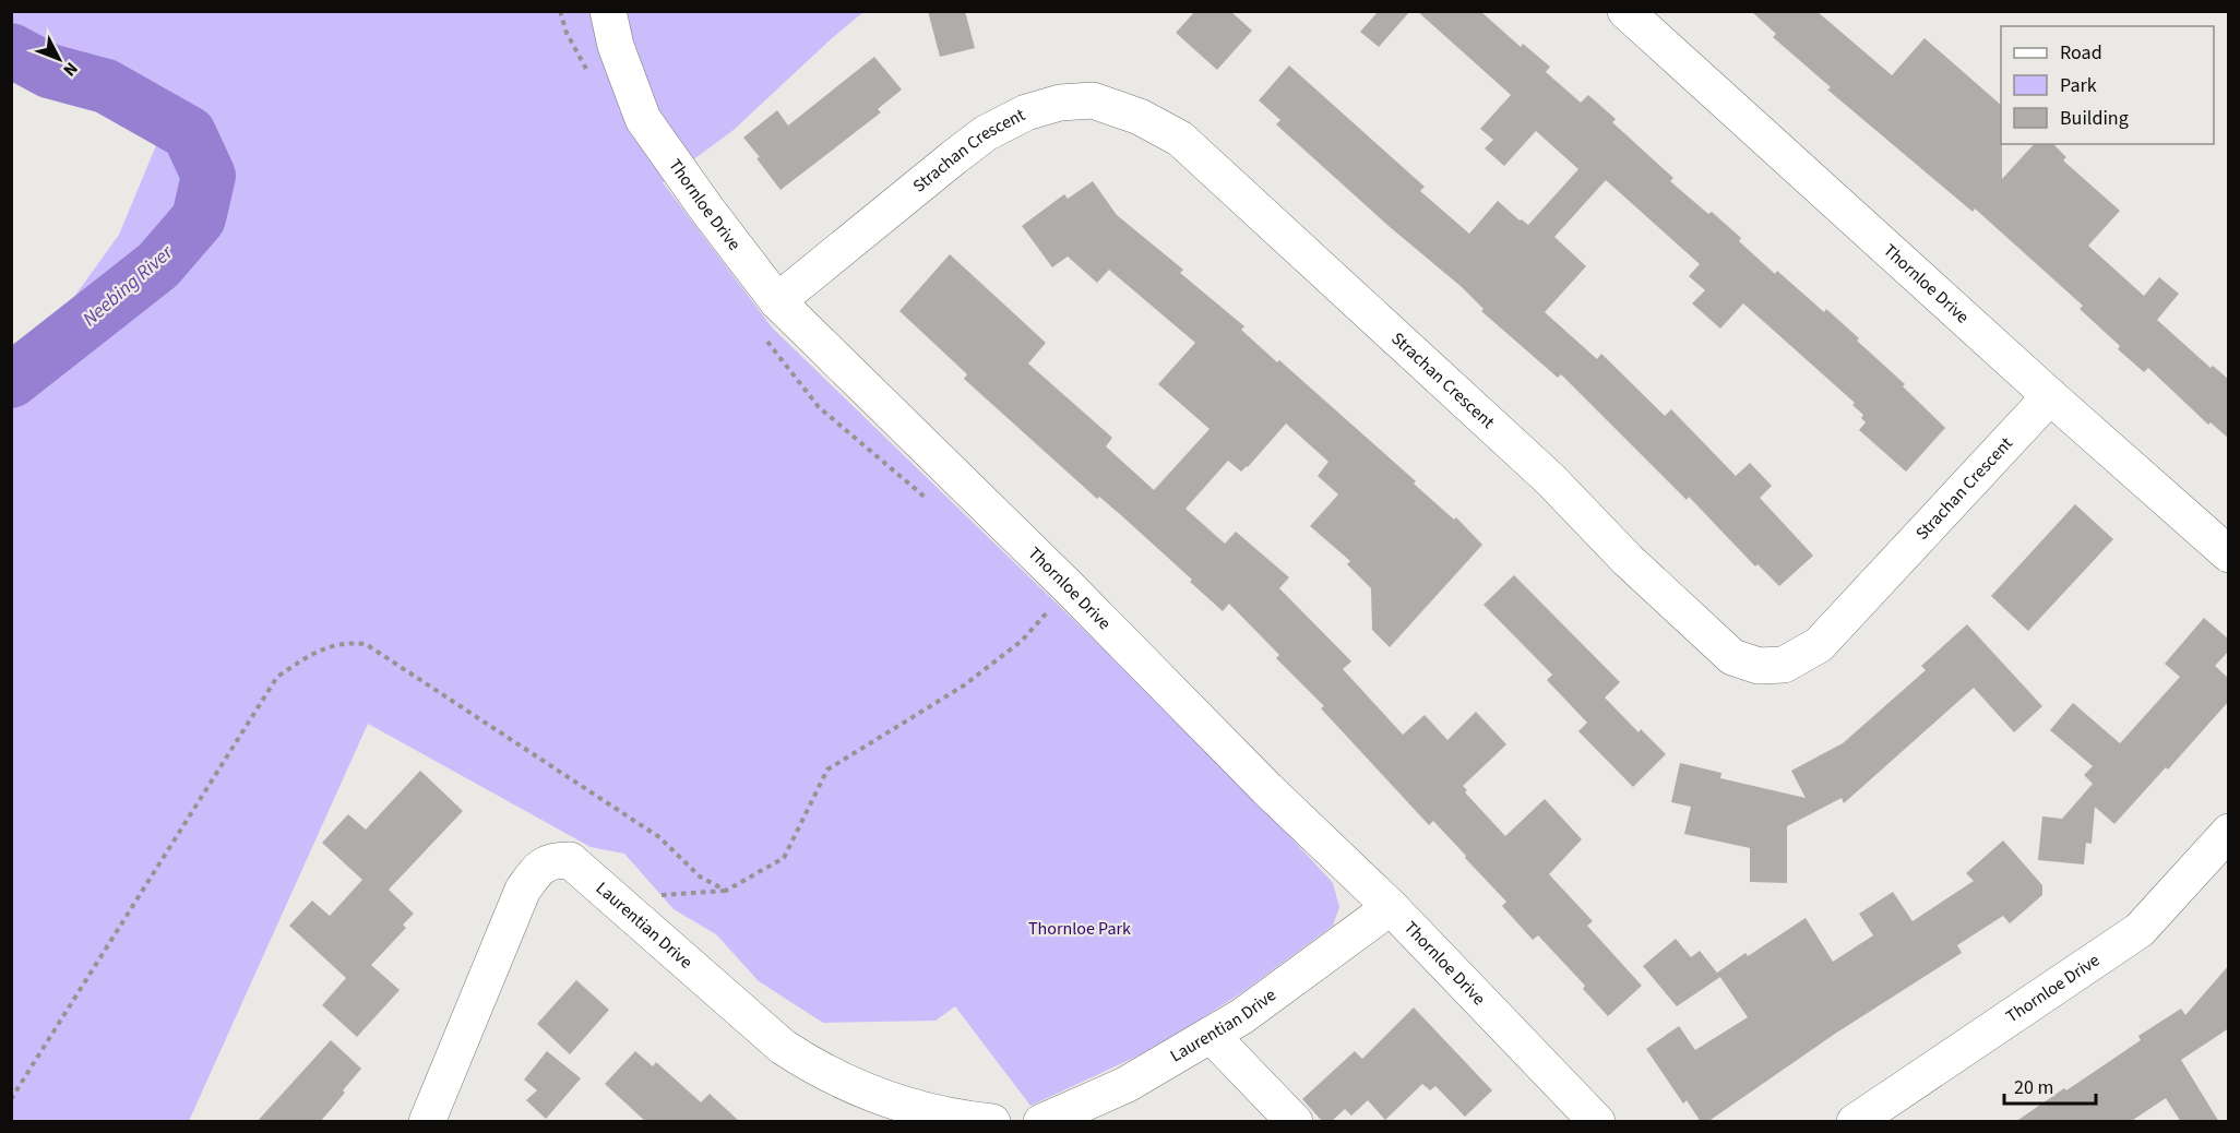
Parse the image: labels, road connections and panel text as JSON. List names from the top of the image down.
{
  "streets": {
    "street": ["Strachan Crescent", "Thornloe Drive", "Laurentian Drive"]
  },
  "crossings": [
    ["Strachan Crescent", "Thornloe Drive"],
    ["Thornloe Drive", "Laurentian Drive"]
  ],
  "water": ["Neebing River"],
  "parks": ["Thornloe Park"],
  "legend": ["Road", "Park", "Building"],
  "scale_bar": "20 m",
  "north": "bottom right"
}
